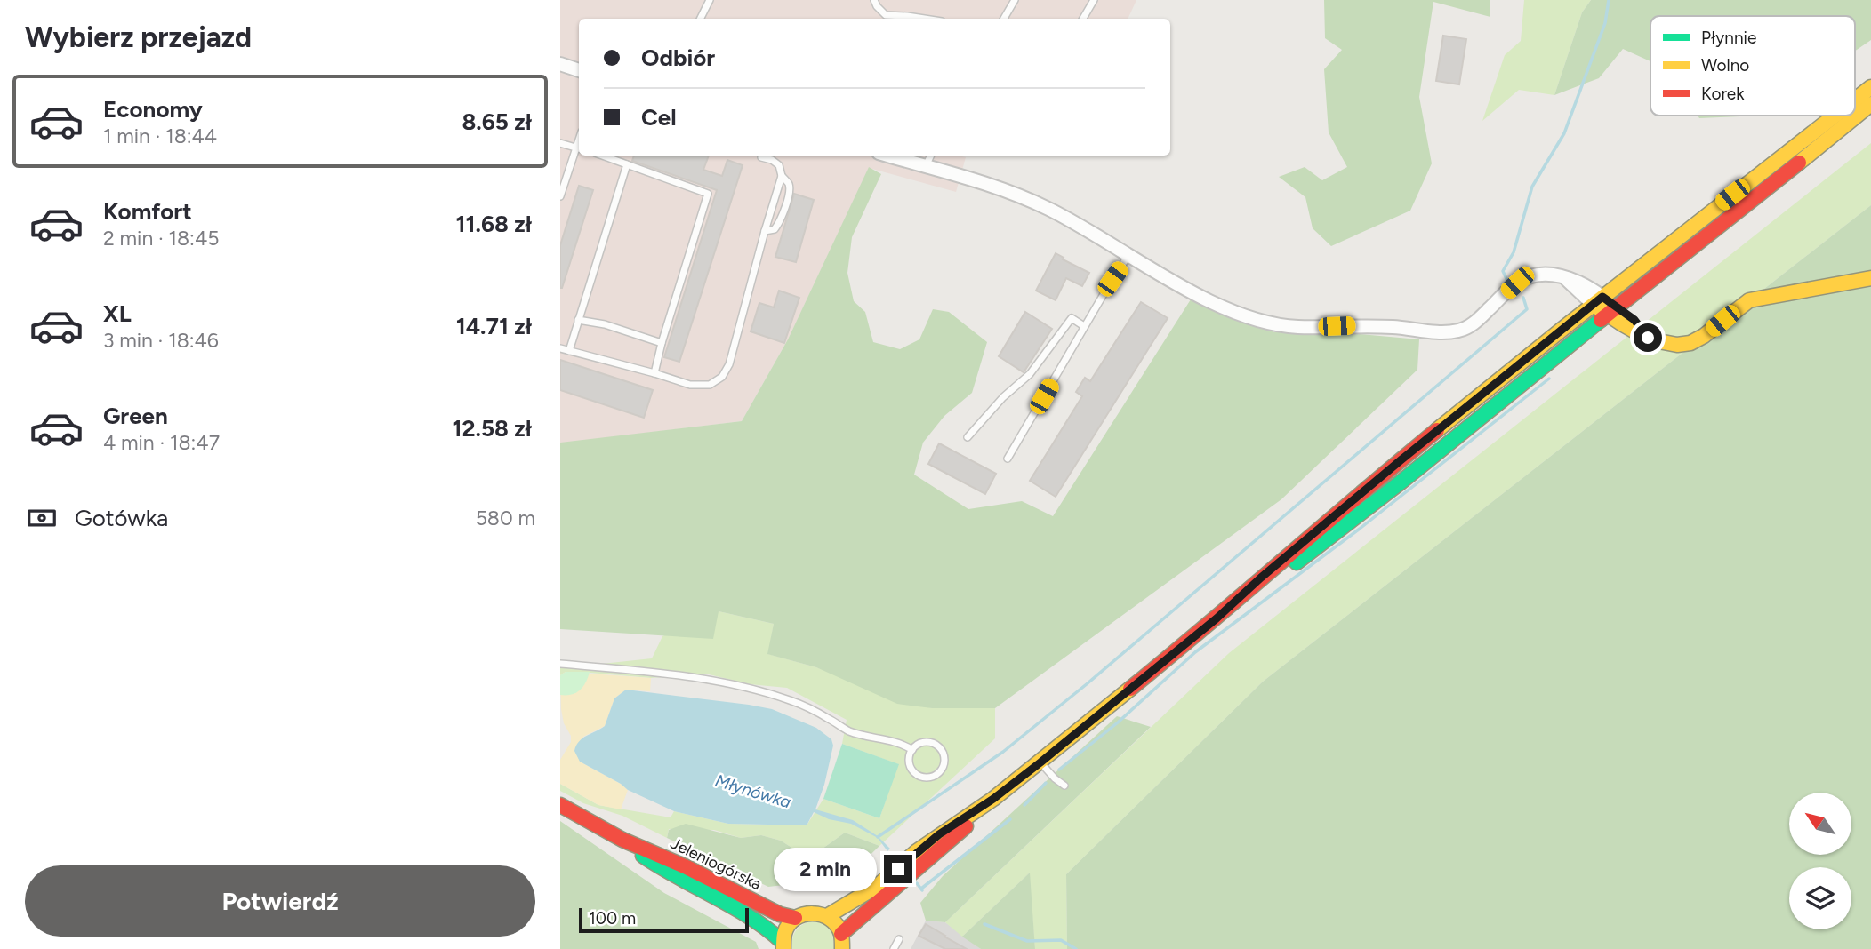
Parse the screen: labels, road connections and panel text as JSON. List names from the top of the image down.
{
  "streets": {
    "main road": ["Jeleniogórska"]
  },
  "water": ["Młynówka"],
  "legend": ["Płynnie", "Wolno", "Korek"],
  "scale_bar": "100 m",
  "north": "top left",
  "page": {
    "heading": "Wybierz przejazd",
    "banner": ["Odbiór", "Cel"],
    "list": [
      {
        "name": "Economy",
        "note": "1 min · 18:44",
        "value": "8.65 zł"
      },
      {
        "name": "Komfort",
        "note": "2 min · 18:45",
        "value": "11.68 zł"
      },
      {
        "name": "XL",
        "note": "3 min · 18:46",
        "value": "14.71 zł"
      },
      {
        "name": "Green",
        "note": "4 min · 18:47",
        "value": "12.58 zł"
      }
    ],
    "pay": ["Gotówka", "580 m"],
    "bubble": "2 min",
    "buttons": "Potwierdź",
    "scale": "100 m"
  }
}
